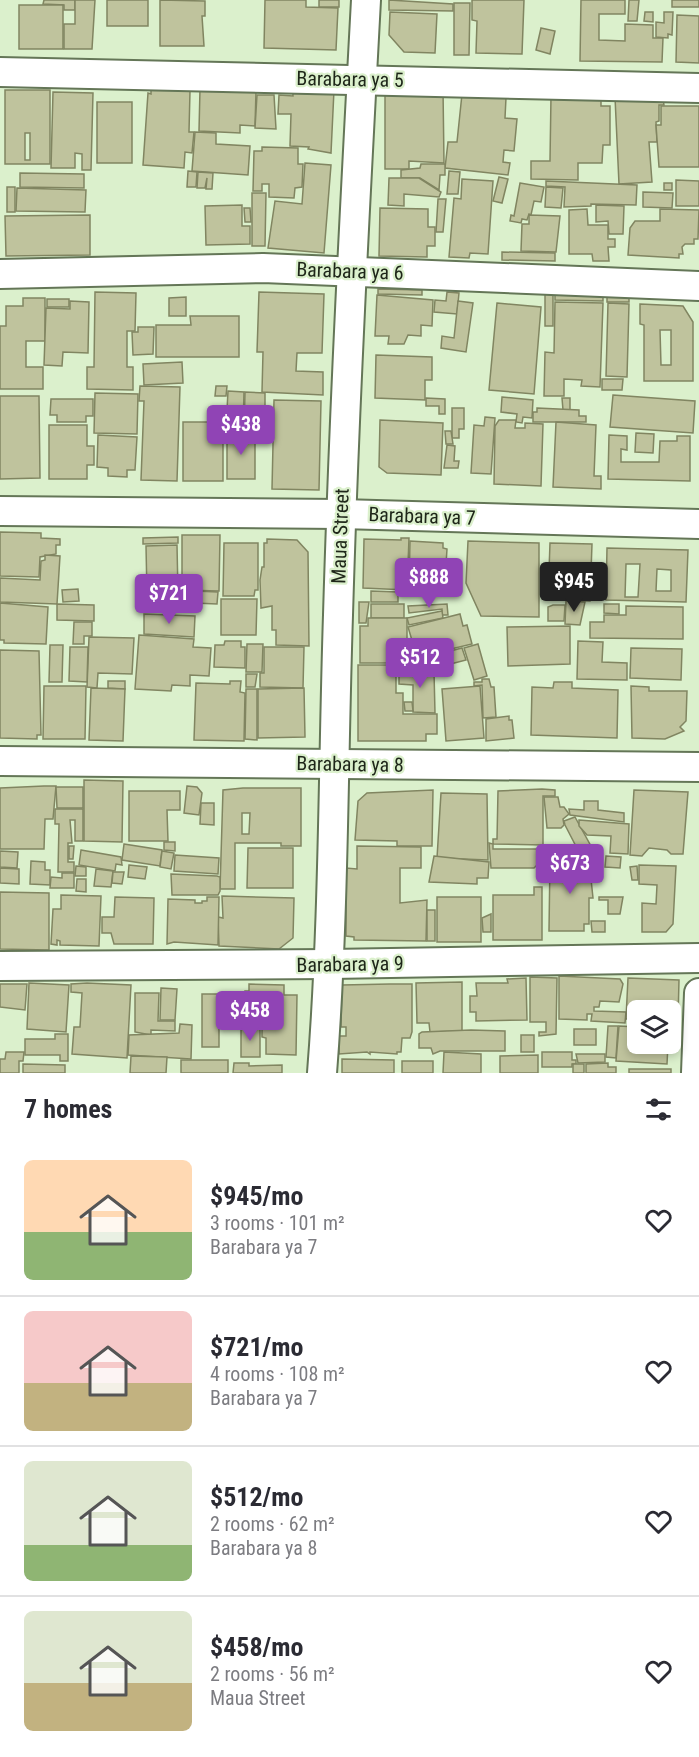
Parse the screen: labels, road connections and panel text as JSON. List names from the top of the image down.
{
  "streets": {
    "street": [
      "Barabara ya 5",
      "Barabara ya 6",
      "Barabara ya 7",
      "Maua Street",
      "Barabara ya 8",
      "Barabara ya 9"
    ]
  },
  "crossings": [
    ["Barabara ya 5", "Maua Street"],
    ["Barabara ya 6", "Maua Street"],
    ["Barabara ya 7", "Maua Street"],
    ["Maua Street", "Barabara ya 8"],
    ["Maua Street", "Barabara ya 9"]
  ],
  "page": {
    "price": [
      "$438",
      "$888",
      "$945",
      "$721",
      "$512",
      "$673",
      "$458"
    ],
    "heading": "7 homes",
    "list": [
      {
        "name": "$945/mo",
        "note": "3 rooms · 101 m² · Barabara ya 7"
      },
      {
        "name": "$721/mo",
        "note": "4 rooms · 108 m² · Barabara ya 7"
      },
      {
        "name": "$512/mo",
        "note": "2 rooms · 62 m² · Barabara ya 8"
      },
      {
        "name": "$458/mo",
        "note": "2 rooms · 56 m² · Maua Street"
      }
    ]
  }
}
